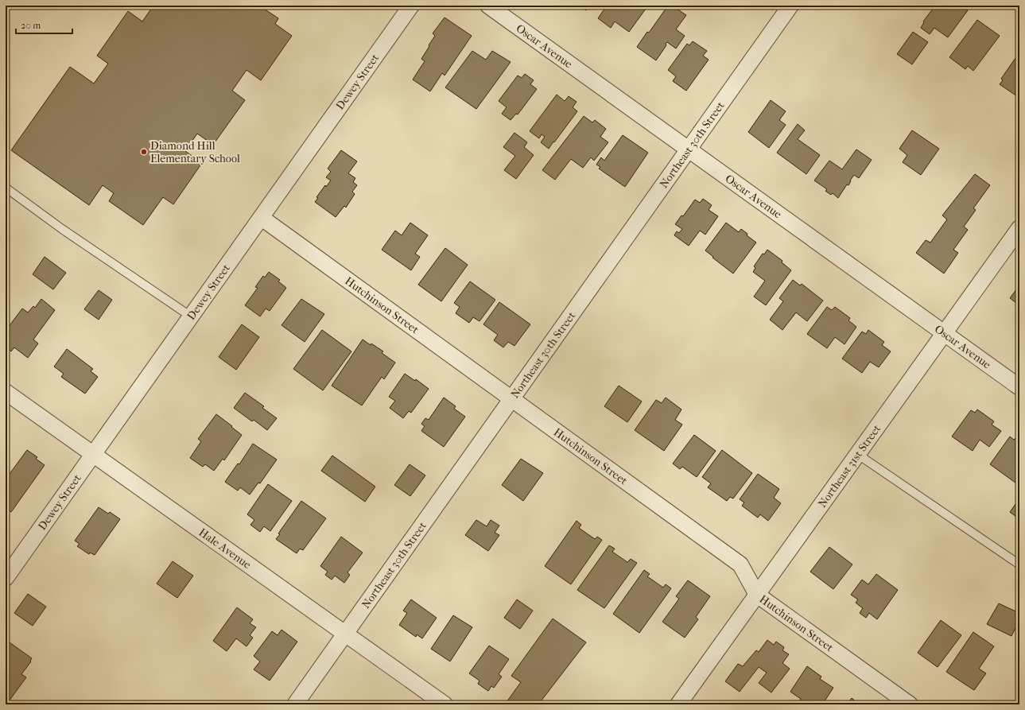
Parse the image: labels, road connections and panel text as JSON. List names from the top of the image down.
{
  "streets": {
    "street": [
      "Oscar Avenue",
      "Dewey Street",
      "Northeast 30th Street",
      "Hutchinson Street",
      "Northeast 31st Street",
      "Hale Avenue"
    ]
  },
  "crossings": [
    ["Oscar Avenue", "Northeast 30th Street"],
    ["Oscar Avenue", "Northeast 31st Street"],
    ["Dewey Street", "Hutchinson Street"],
    ["Dewey Street", "Hale Avenue"],
    ["Northeast 30th Street", "Hutchinson Street"],
    ["Northeast 30th Street", "Hale Avenue"],
    ["Hutchinson Street", "Northeast 31st Street"]
  ],
  "places": ["Diamond Hill Elementary School"],
  "scale_bar": "20 m"
}
